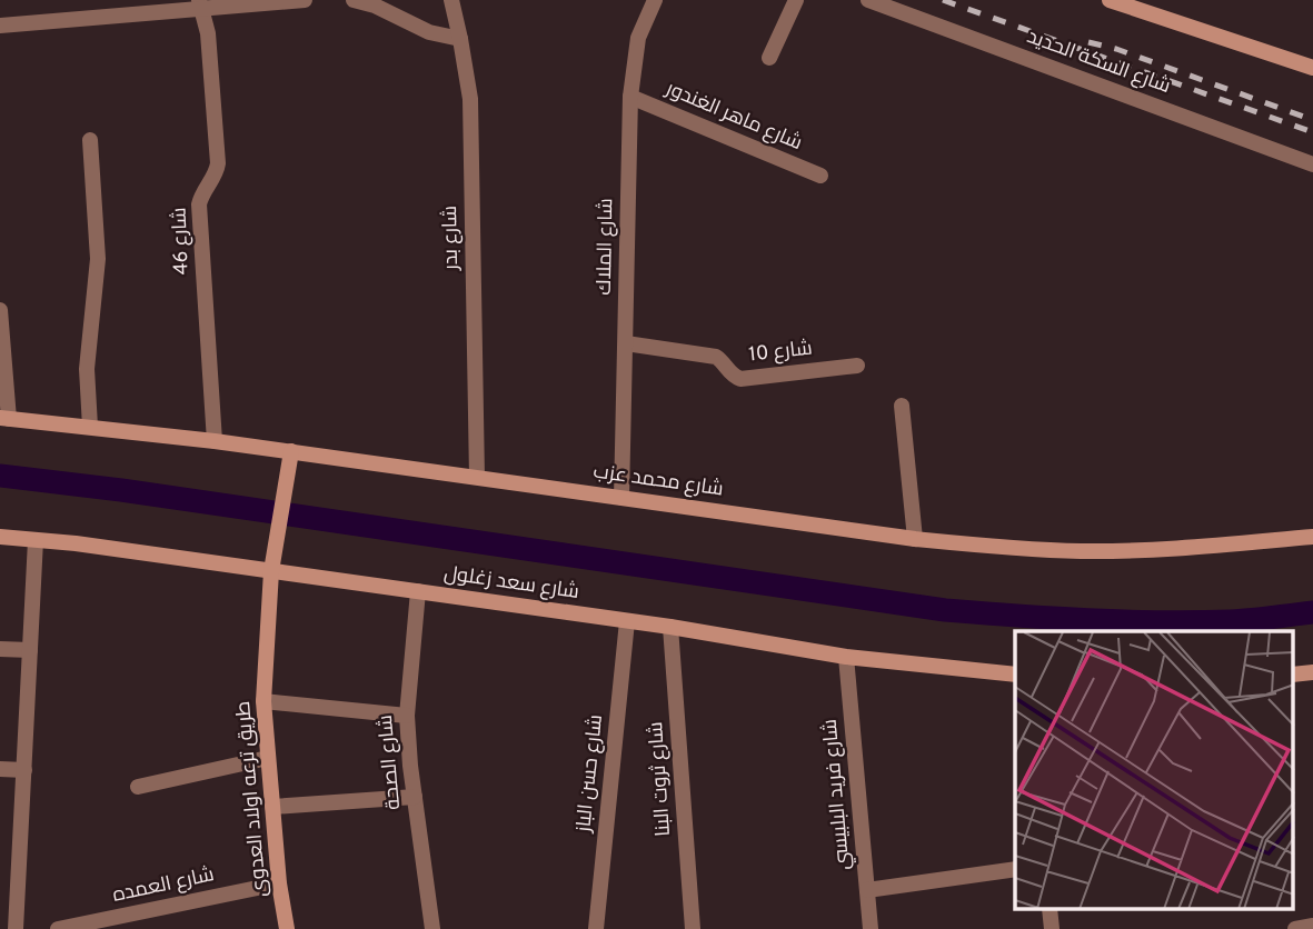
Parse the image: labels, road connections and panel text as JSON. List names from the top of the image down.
{
  "streets": {
    "main road": ["شارع محمد عزب", "شارع سعد زغلول", "طريق ترعه اولاد العدوى"],
    "street": [
      "شارع السكة الحديد",
      "شارع ماهر الغندور",
      "شارع بدر",
      "شارع 46",
      "شارع الملاك",
      "شارع 10",
      "شارع الصحة",
      "شارع حسن الباز",
      "شارع ثروت البنا",
      "شارع فريد البلبيسي",
      "شارع العمده"
    ]
  },
  "crossings": [
    ["شارع ماهر الغندور", "شارع الملاك"],
    ["شارع بدر", "شارع محمد عزب"],
    ["شارع 46", "شارع محمد عزب"],
    ["شارع الملاك", "شارع 10"],
    ["شارع الملاك", "شارع محمد عزب"],
    ["شارع محمد عزب", "طريق ترعه اولاد العدوى"],
    ["شارع سعد زغلول", "شارع الصحة"],
    ["شارع سعد زغلول", "شارع حسن الباز"],
    ["شارع سعد زغلول", "شارع ثروت البنا"],
    ["شارع سعد زغلول", "شارع فريد البلبيسي"],
    ["شارع سعد زغلول", "طريق ترعه اولاد العدوى"],
    ["طريق ترعه اولاد العدوى", "شارع العمده"]
  ]
}
